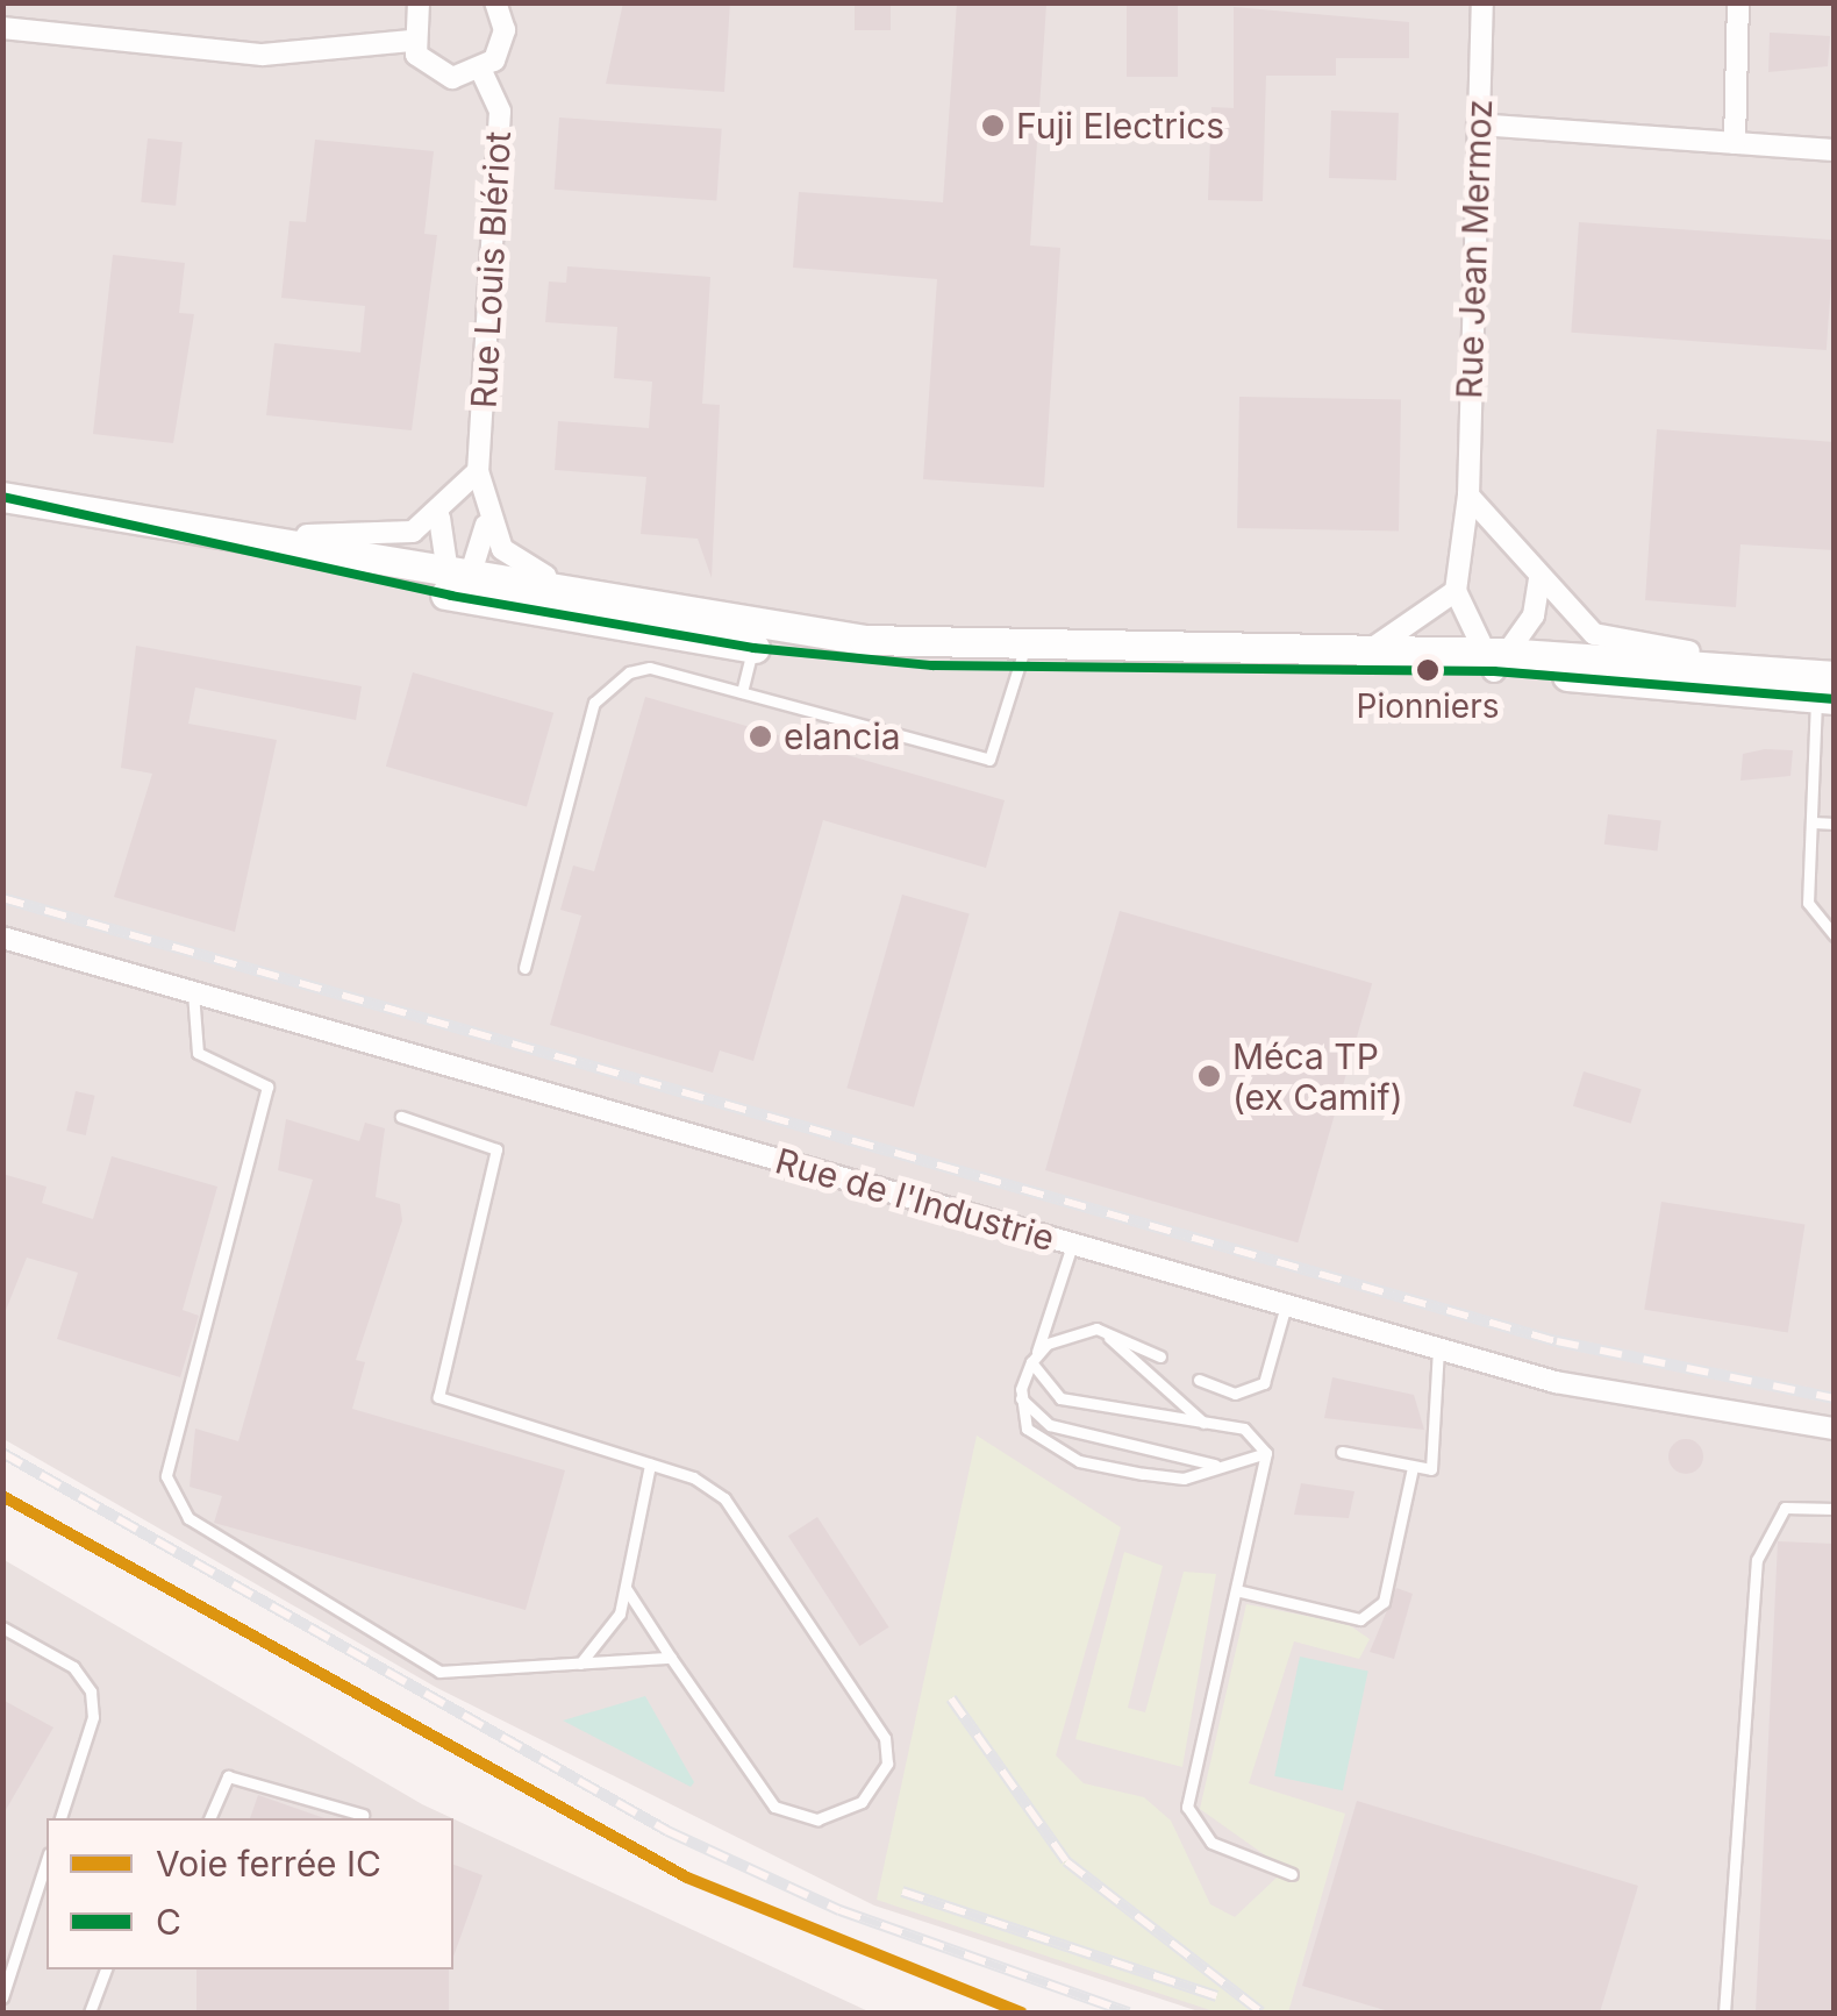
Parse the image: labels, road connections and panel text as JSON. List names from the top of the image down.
{
  "streets": {
    "street": ["Rue Jean Mermoz", "Rue Louis Blériot", "Rue de l'Industrie"]
  },
  "places": [
    "Fuji Electrics",
    "Pionniers",
    "elancia",
    "Méca TP (ex Camif)"
  ],
  "lines": ["transit line C", "rail line IC"],
  "legend": ["Voie ferrée IC", "C"]
}
